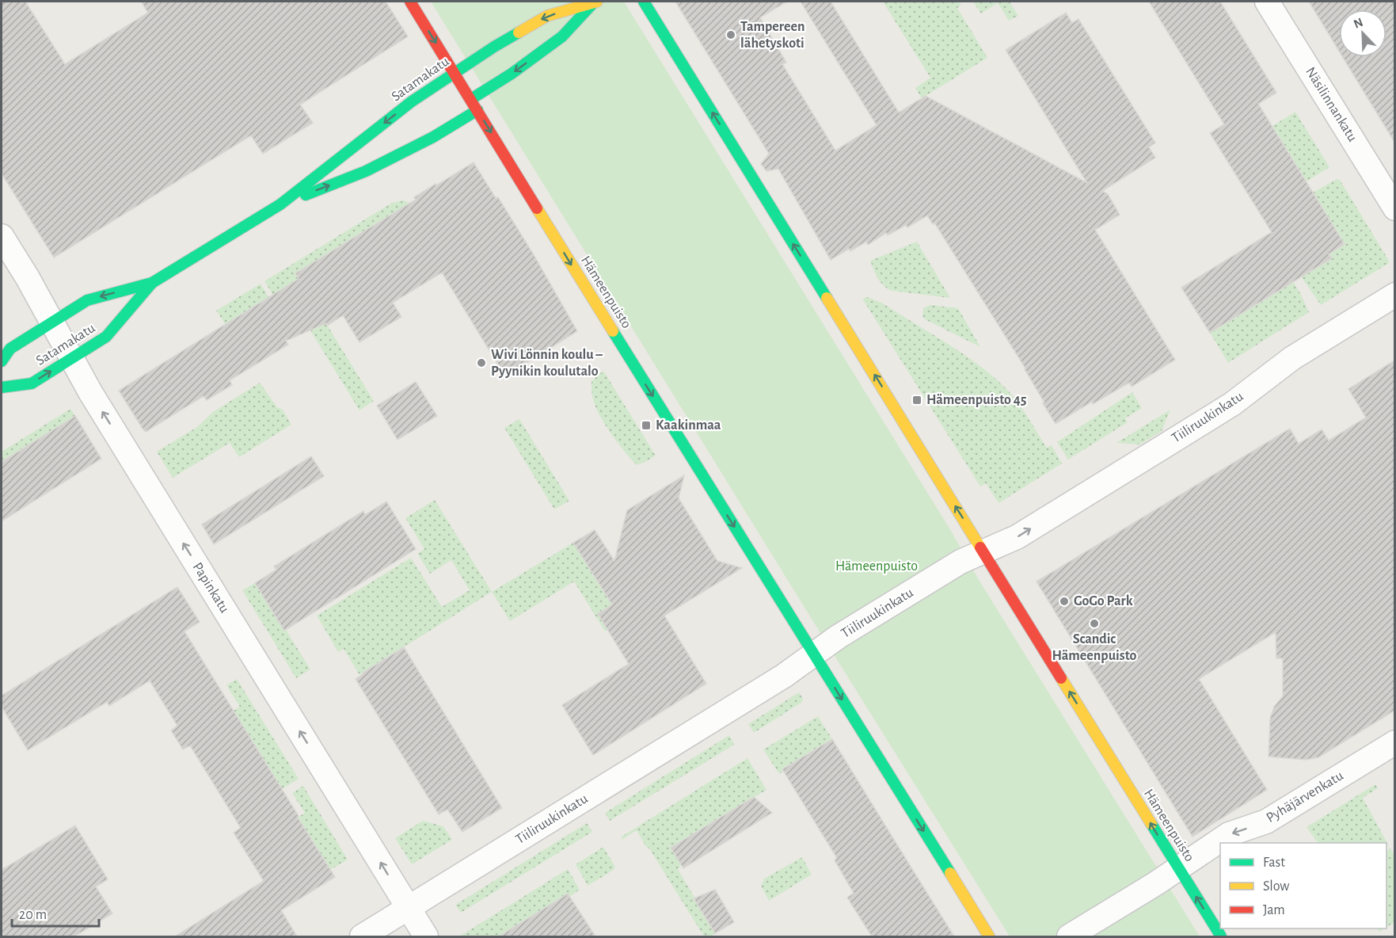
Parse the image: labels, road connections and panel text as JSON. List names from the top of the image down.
{
  "streets": {
    "main road": ["Satamakatu", "Hämeenpuisto"],
    "street": [
      "Näsilinnankatu",
      "Tiiliruukinkatu",
      "Papinkatu",
      "Pyhäjärvenkatu"
    ]
  },
  "crossings": [
    ["Satamakatu", "Hämeenpuisto"],
    ["Satamakatu", "Papinkatu"],
    ["Hämeenpuisto", "Tiiliruukinkatu"],
    ["Hämeenpuisto", "Pyhäjärvenkatu"],
    ["Tiiliruukinkatu", "Papinkatu"]
  ],
  "one_way": ["Tiiliruukinkatu", "Papinkatu", "Pyhäjärvenkatu"],
  "parks": ["Hämeenpuisto"],
  "places": {
    "other": [
      "Tampereen lähetyskoti",
      "Wivi Lönnin koulu – Pyynikin koulutalo",
      "GoGo Park",
      "Scandic Hämeenpuisto"
    ],
    "transit": ["Hämeenpuisto 45", "Kaakinmaa"]
  },
  "legend": ["Fast", "Slow", "Jam"],
  "scale_bar": "20 m",
  "north": "top left"
}
